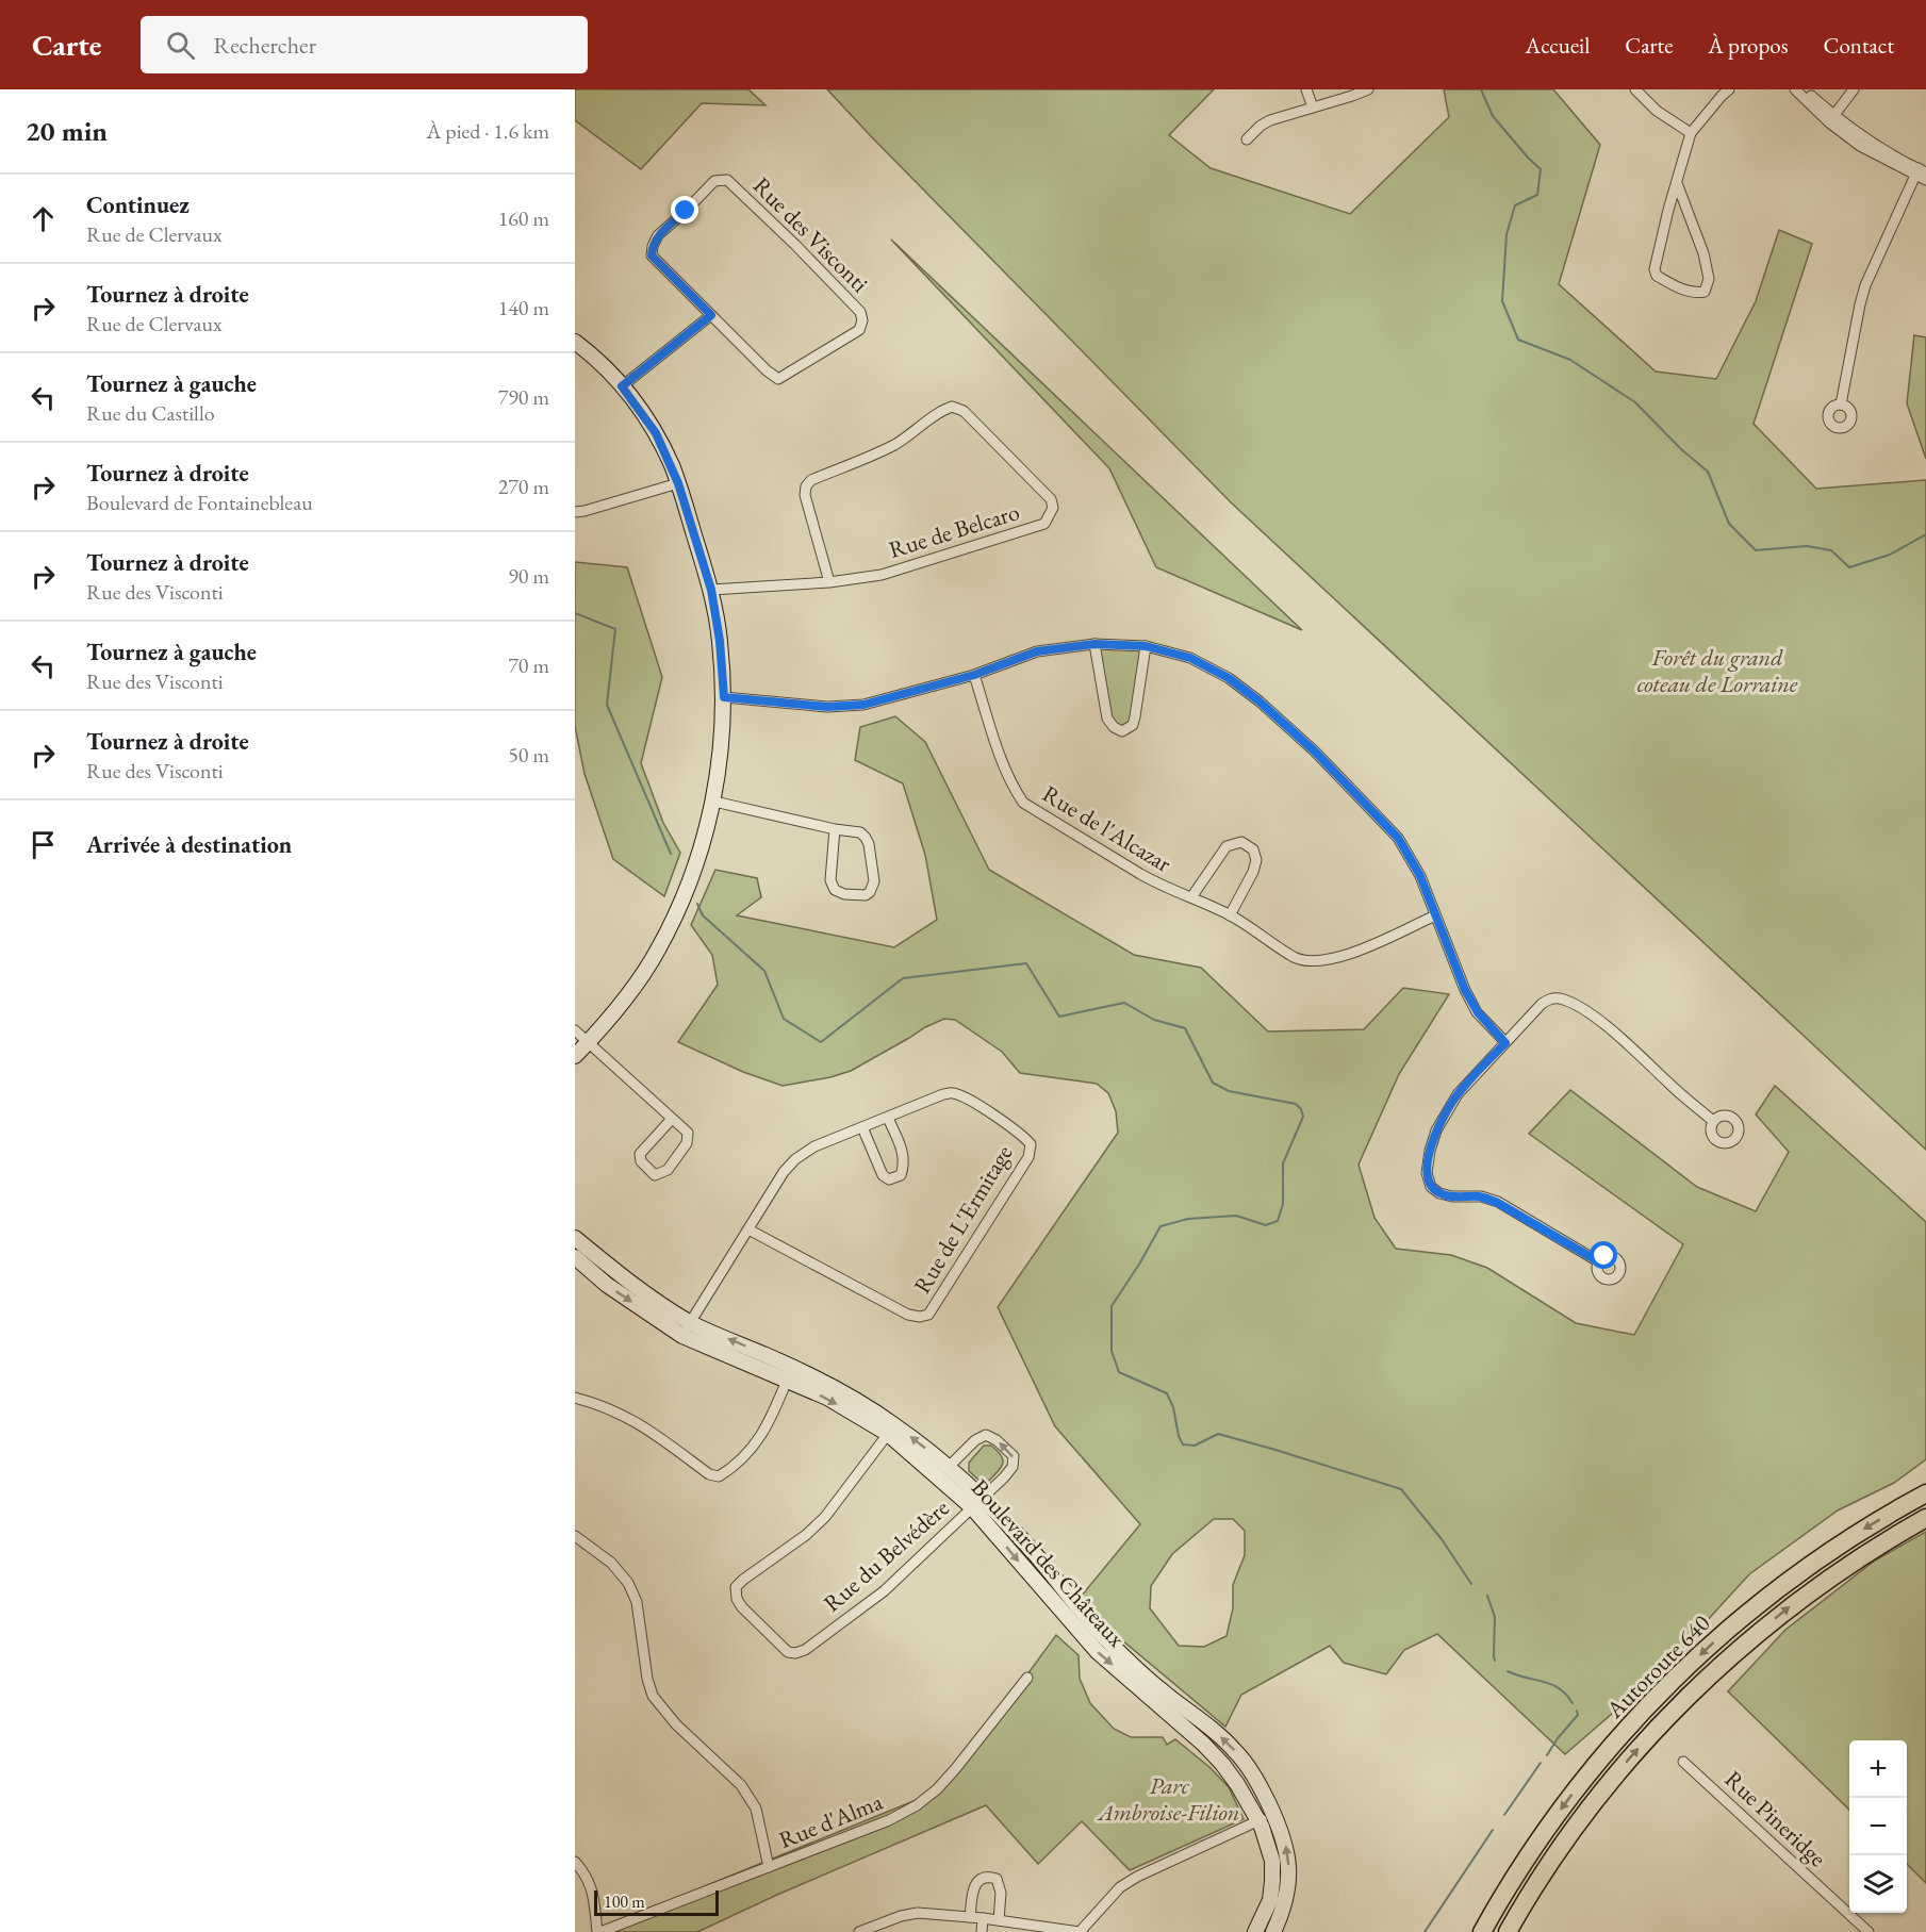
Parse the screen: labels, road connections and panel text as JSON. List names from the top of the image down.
{
  "streets": {
    "highway": ["Autoroute 640"],
    "street": [
      "Rue des Visconti",
      "Rue de Belcaro",
      "Rue de l'Alcazar",
      "Rue de L'Ermitage",
      "Rue du Belvédère",
      "Boulevard des Châteaux",
      "Rue Pineridge",
      "Rue d'Alma"
    ]
  },
  "crossings": [
    ["Rue de L'Ermitage", "Boulevard des Châteaux"],
    ["Rue du Belvédère", "Boulevard des Châteaux"]
  ],
  "parks": ["Forêt du grand coteau de Lorraine", "Parc Ambroise-Filion"],
  "scale_bar": "100 m",
  "page": {
    "header": "Carte",
    "search": "Rechercher",
    "nav": [
      "Accueil",
      "Carte",
      "À propos",
      "Contact"
    ],
    "heading": ["20 min", "À pied · 1.6 km"],
    "list": [
      ["Continuez", "Rue de Clervaux", "160 m"],
      ["Tournez à droite", "Rue de Clervaux", "140 m"],
      ["Tournez à gauche", "Rue du Castillo", "790 m"],
      ["Tournez à droite", "Boulevard de Fontainebleau", "270 m"],
      ["Tournez à droite", "Rue des Visconti", "90 m"],
      ["Tournez à gauche", "Rue des Visconti", "70 m"],
      ["Tournez à droite", "Rue des Visconti", "50 m"],
      "Arrivée à destination"
    ],
    "map_buttons": ["+", "−"],
    "scale": "100 m"
  }
}
